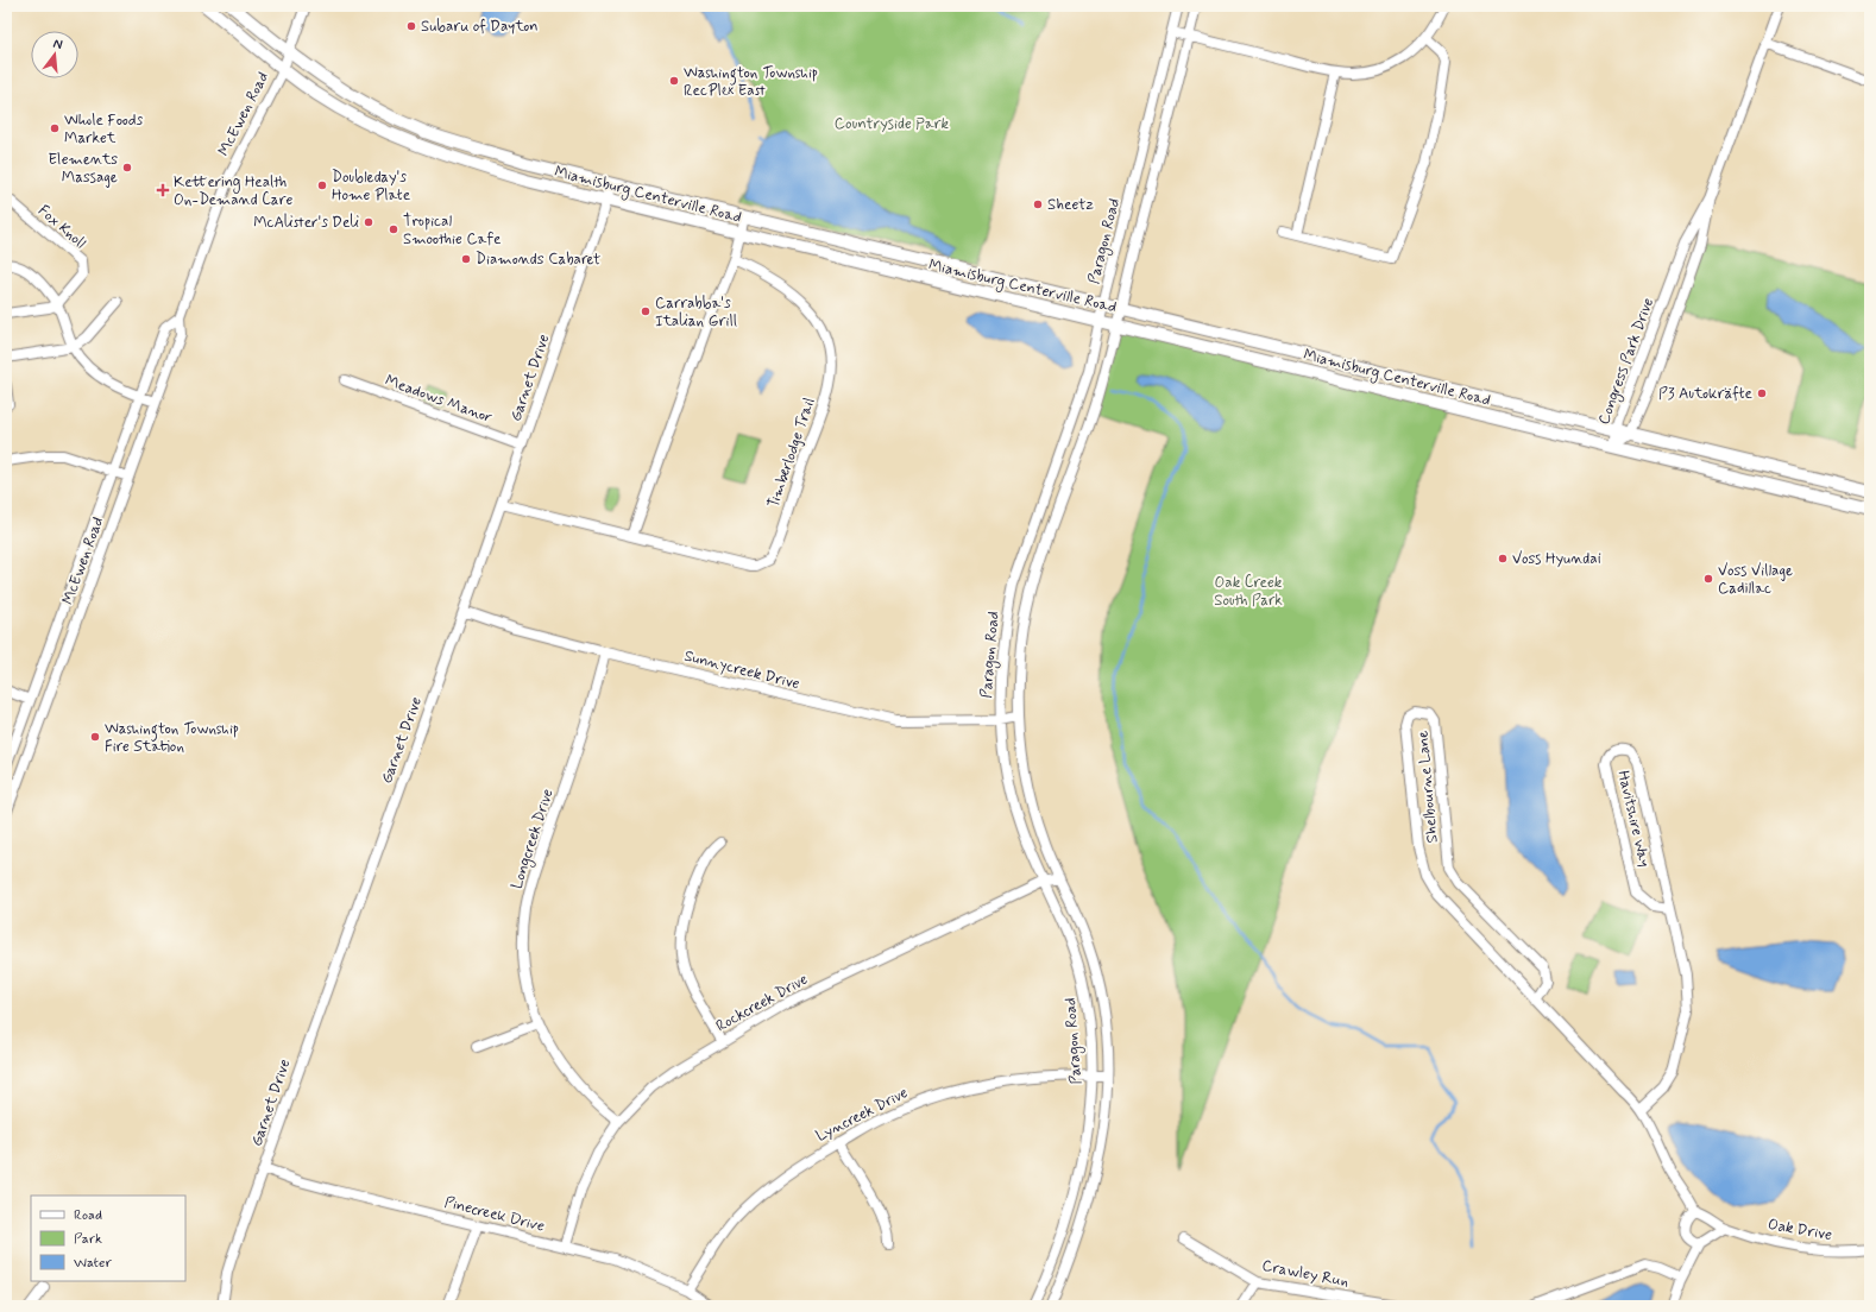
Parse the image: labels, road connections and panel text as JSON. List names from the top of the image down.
{
  "streets": {
    "main road": ["Miamisburg Centerville Road"],
    "street": [
      "McEwen Road",
      "Fox Knoll",
      "Paragon Road",
      "Congress Park Drive",
      "Garnet Drive",
      "Meadows Manor",
      "Timberlodge Trail",
      "Sunnycreek Drive",
      "Shelbourne Lane",
      "Havitshire Way",
      "Longcreek Drive",
      "Rockcreek Drive",
      "Lyncreek Drive",
      "Pinecreek Drive",
      "Oak Drive",
      "Crawley Run"
    ]
  },
  "crossings": [
    ["McEwen Road", "Miamisburg Centerville Road"],
    ["Miamisburg Centerville Road", "Paragon Road"],
    ["Miamisburg Centerville Road", "Congress Park Drive"],
    ["Miamisburg Centerville Road", "Garnet Drive"],
    ["Paragon Road", "Sunnycreek Drive"],
    ["Paragon Road", "Rockcreek Drive"],
    ["Paragon Road", "Lyncreek Drive"],
    ["Garnet Drive", "Meadows Manor"],
    ["Garnet Drive", "Timberlodge Trail"],
    ["Garnet Drive", "Sunnycreek Drive"],
    ["Garnet Drive", "Pinecreek Drive"],
    ["Sunnycreek Drive", "Longcreek Drive"],
    ["Shelbourne Lane", "Havitshire Way"],
    ["Shelbourne Lane", "Oak Drive"],
    ["Longcreek Drive", "Rockcreek Drive"],
    ["Rockcreek Drive", "Pinecreek Drive"],
    ["Lyncreek Drive", "Pinecreek Drive"]
  ],
  "parks": ["Countryside Park", "Oak Creek South Park"],
  "places": {
    "other": [
      "Subaru of Dayton",
      "Washington Township RecPlex East",
      "Whole Foods Market",
      "Elements Massage",
      "Doubleday's Home Plate",
      "Sheetz",
      "McAlister's Deli",
      "Tropical Smoothie Cafe",
      "Diamonds Cabaret",
      "Carrabba's Italian Grill",
      "P3 Autokräfte",
      "Voss Hyundai",
      "Voss Village Cadillac",
      "Washington Township Fire Station"
    ],
    "health": ["Kettering Health On-Demand Care"]
  },
  "legend": ["Road", "Park", "Water"],
  "north": "top"
}
